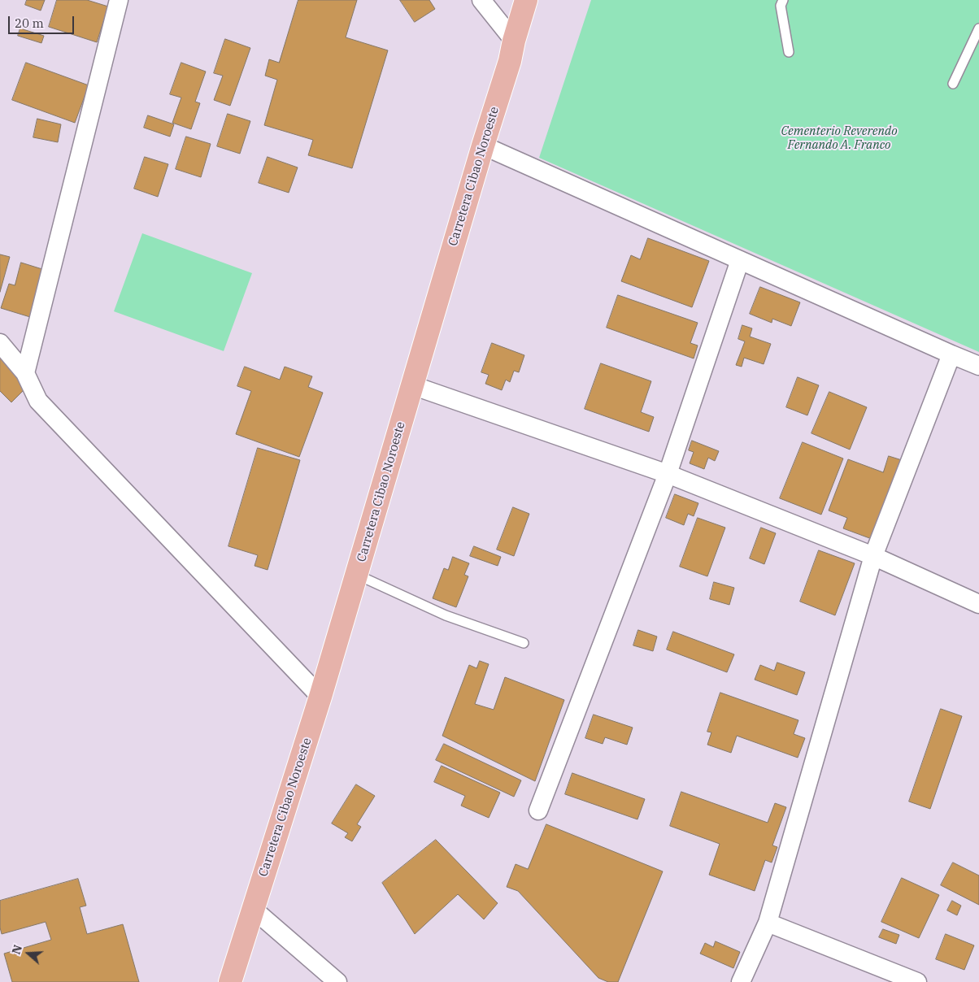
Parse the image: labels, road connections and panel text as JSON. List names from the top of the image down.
{
  "streets": {
    "main road": ["Carretera Cibao Noroeste"]
  },
  "parks": ["Cementerio Reverendo Fernando A. Franco"],
  "scale_bar": "20 m",
  "north": "left"
}
